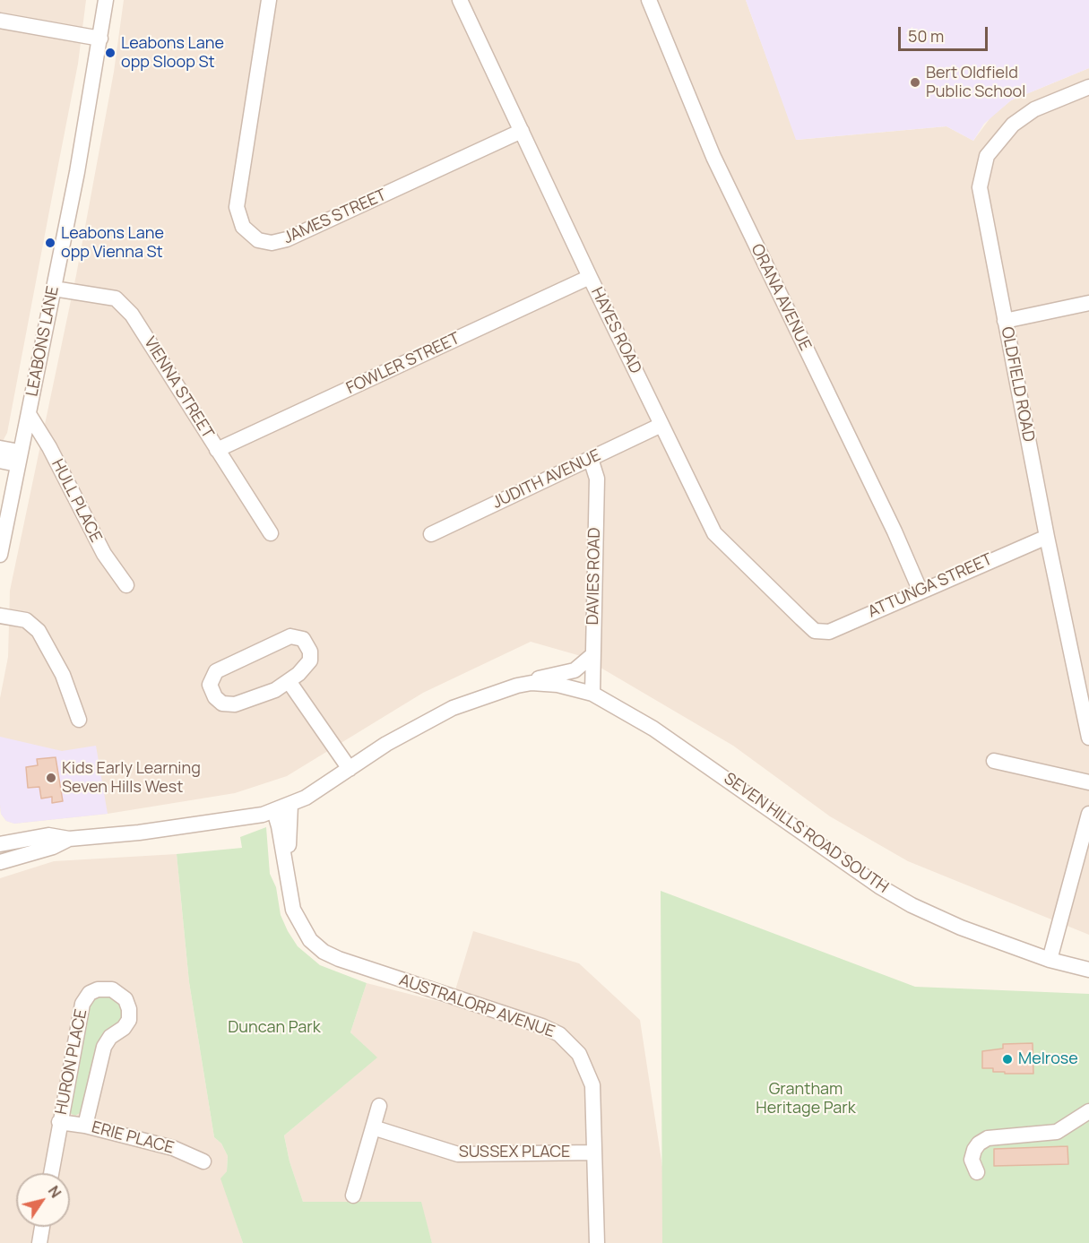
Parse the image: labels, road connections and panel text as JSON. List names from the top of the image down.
{
  "streets": {
    "street": [
      "JAMES STREET",
      "ORANA AVENUE",
      "HAYES ROAD",
      "LEABONS LANE",
      "FOWLER STREET",
      "OLDFIELD ROAD",
      "VIENNA STREET",
      "JUDITH AVENUE",
      "HULL PLACE",
      "DAVIES ROAD",
      "ATTUNGA STREET",
      "SEVEN HILLS ROAD SOUTH",
      "AUSTRALORP AVENUE",
      "HURON PLACE",
      "ERIE PLACE",
      "SUSSEX PLACE"
    ]
  },
  "crossings": [
    ["JAMES STREET", "HAYES ROAD"],
    ["ORANA AVENUE", "ATTUNGA STREET"],
    ["HAYES ROAD", "FOWLER STREET"],
    ["HAYES ROAD", "JUDITH AVENUE"],
    ["HAYES ROAD", "ATTUNGA STREET"],
    ["LEABONS LANE", "VIENNA STREET"],
    ["LEABONS LANE", "HULL PLACE"],
    ["FOWLER STREET", "VIENNA STREET"],
    ["OLDFIELD ROAD", "ATTUNGA STREET"],
    ["JUDITH AVENUE", "DAVIES ROAD"],
    ["DAVIES ROAD", "SEVEN HILLS ROAD SOUTH"],
    ["SEVEN HILLS ROAD SOUTH", "AUSTRALORP AVENUE"],
    ["AUSTRALORP AVENUE", "SUSSEX PLACE"],
    ["HURON PLACE", "ERIE PLACE"]
  ],
  "parks": ["Duncan Park", "Grantham Heritage Park"],
  "places": [
    "Leabons Lane opp Sloop St",
    "Bert Oldfield Public School",
    "Leabons Lane opp Vienna St",
    "Kids Early Learning Seven Hills West",
    "Melrose"
  ],
  "scale_bar": "50 m",
  "north": "top right"
}
